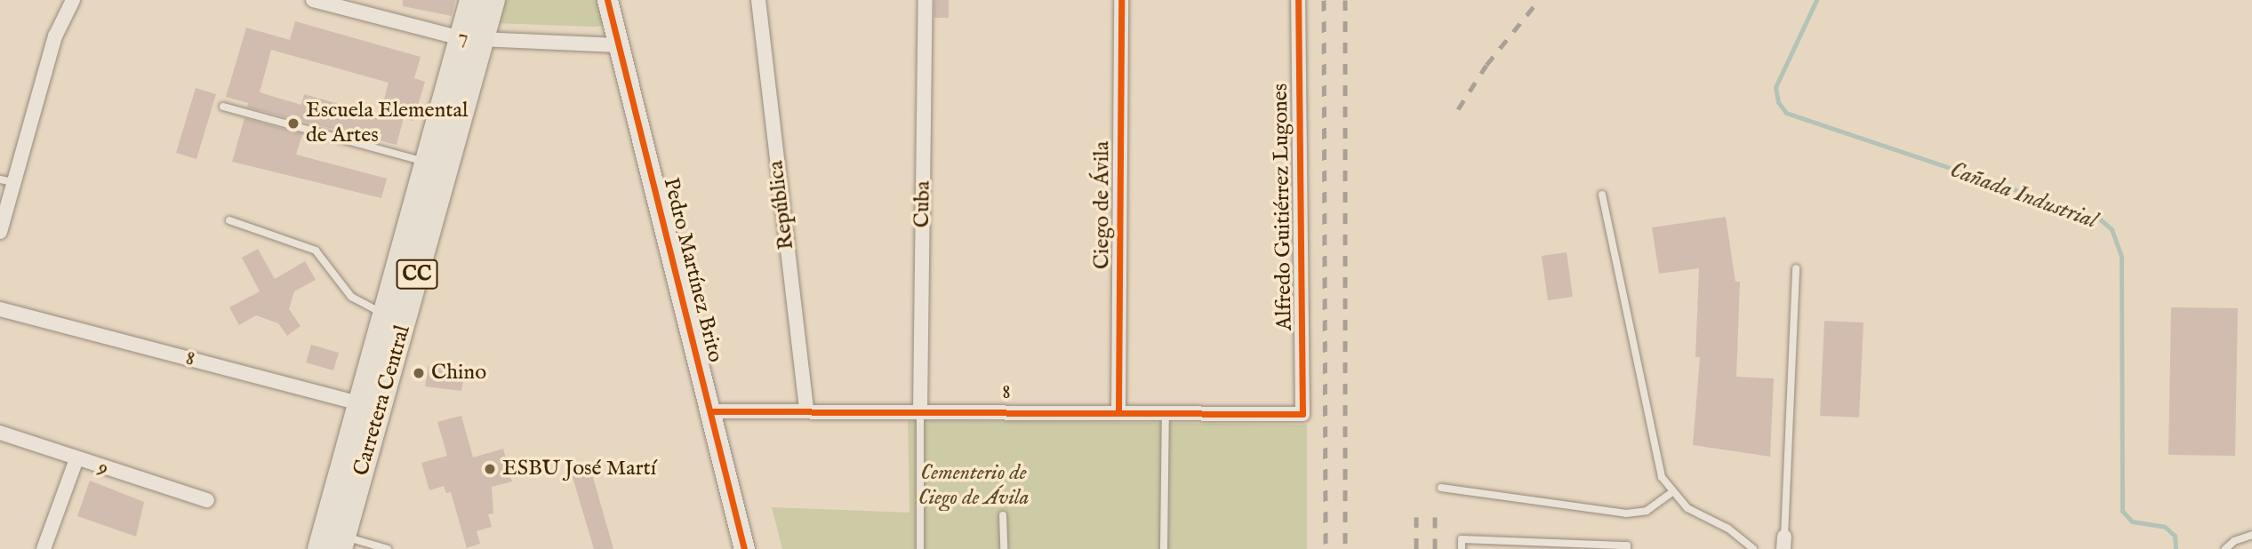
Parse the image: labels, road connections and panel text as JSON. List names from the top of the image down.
{
  "streets": {
    "main road": ["CC", "Carretera Central"],
    "street": [
      "7",
      "Cuba",
      "República",
      "Ciego de Ávila",
      "Alfredo Guitiérrez Lugones",
      "Pedro Martínez Brito",
      "8",
      "9"
    ]
  },
  "crossings": [
    ["7", "Pedro Martínez Brito"],
    ["7", "Carretera Central"],
    ["Cuba", "8"],
    ["República", "8"],
    ["Ciego de Ávila", "8"],
    ["Alfredo Guitiérrez Lugones", "8"],
    ["Pedro Martínez Brito", "8"],
    ["8", "Carretera Central"]
  ],
  "water": ["Cañada Industrial"],
  "parks": ["Cementerio de Ciego de Ávila"],
  "places": ["Escuela Elemental de Artes", "Chino", "ESBU José Martí"]
}
